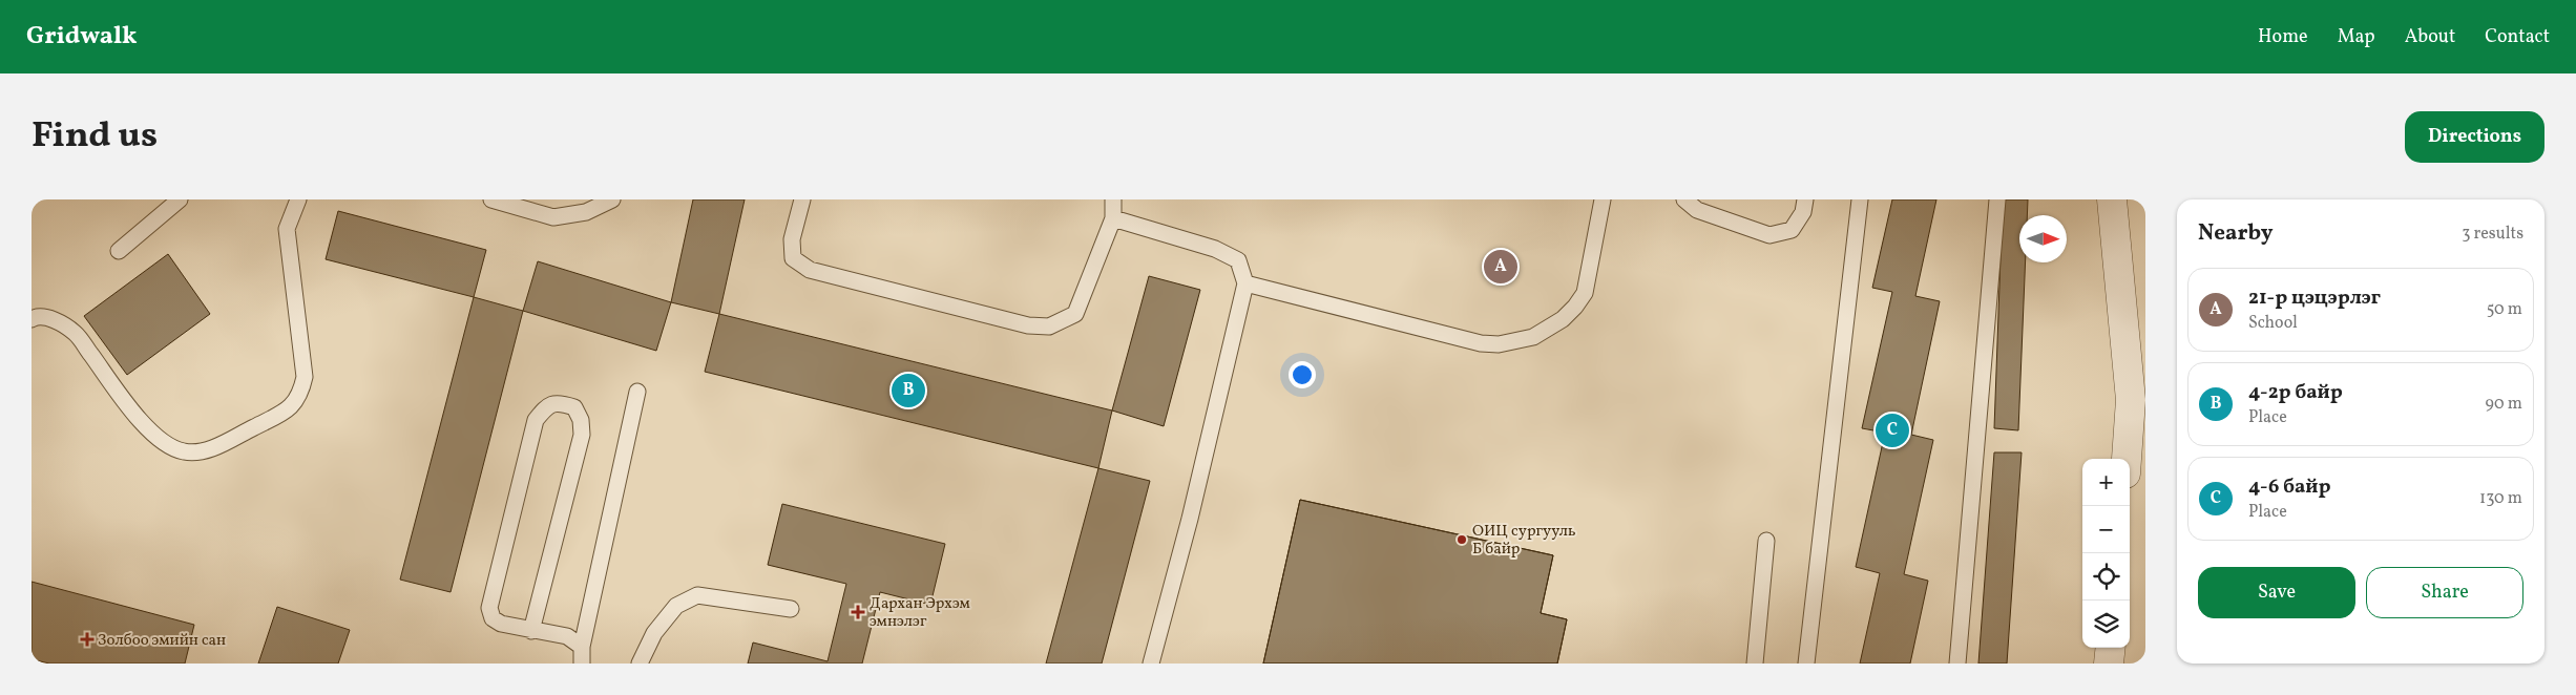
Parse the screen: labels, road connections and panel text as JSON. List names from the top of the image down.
{
  "places": {
    "other": ["ОИЦ сургууль Б байр"],
    "health": ["Дархан Эрхэм эмнэлэг", "Золбоо эмийн сан"]
  },
  "north": "right",
  "page": {
    "header": "Gridwalk",
    "nav": [
      "Home",
      "Map",
      "About",
      "Contact"
    ],
    "title": "Find us",
    "buttons": [
      "Directions",
      ["Save", "Share"]
    ],
    "heading": ["Nearby", "3 results"],
    "pins": ["A", "B", "C"],
    "list": [
      {
        "mark": "A",
        "name": "21-р цэцэрлэг",
        "note": "School",
        "value": "50 m"
      },
      {
        "mark": "B",
        "name": "4-2р байр",
        "note": "Place",
        "value": "90 m"
      },
      {
        "mark": "C",
        "name": "4-6 байр",
        "note": "Place",
        "value": "130 m"
      }
    ],
    "map_buttons": ["+", "−"]
  }
}
